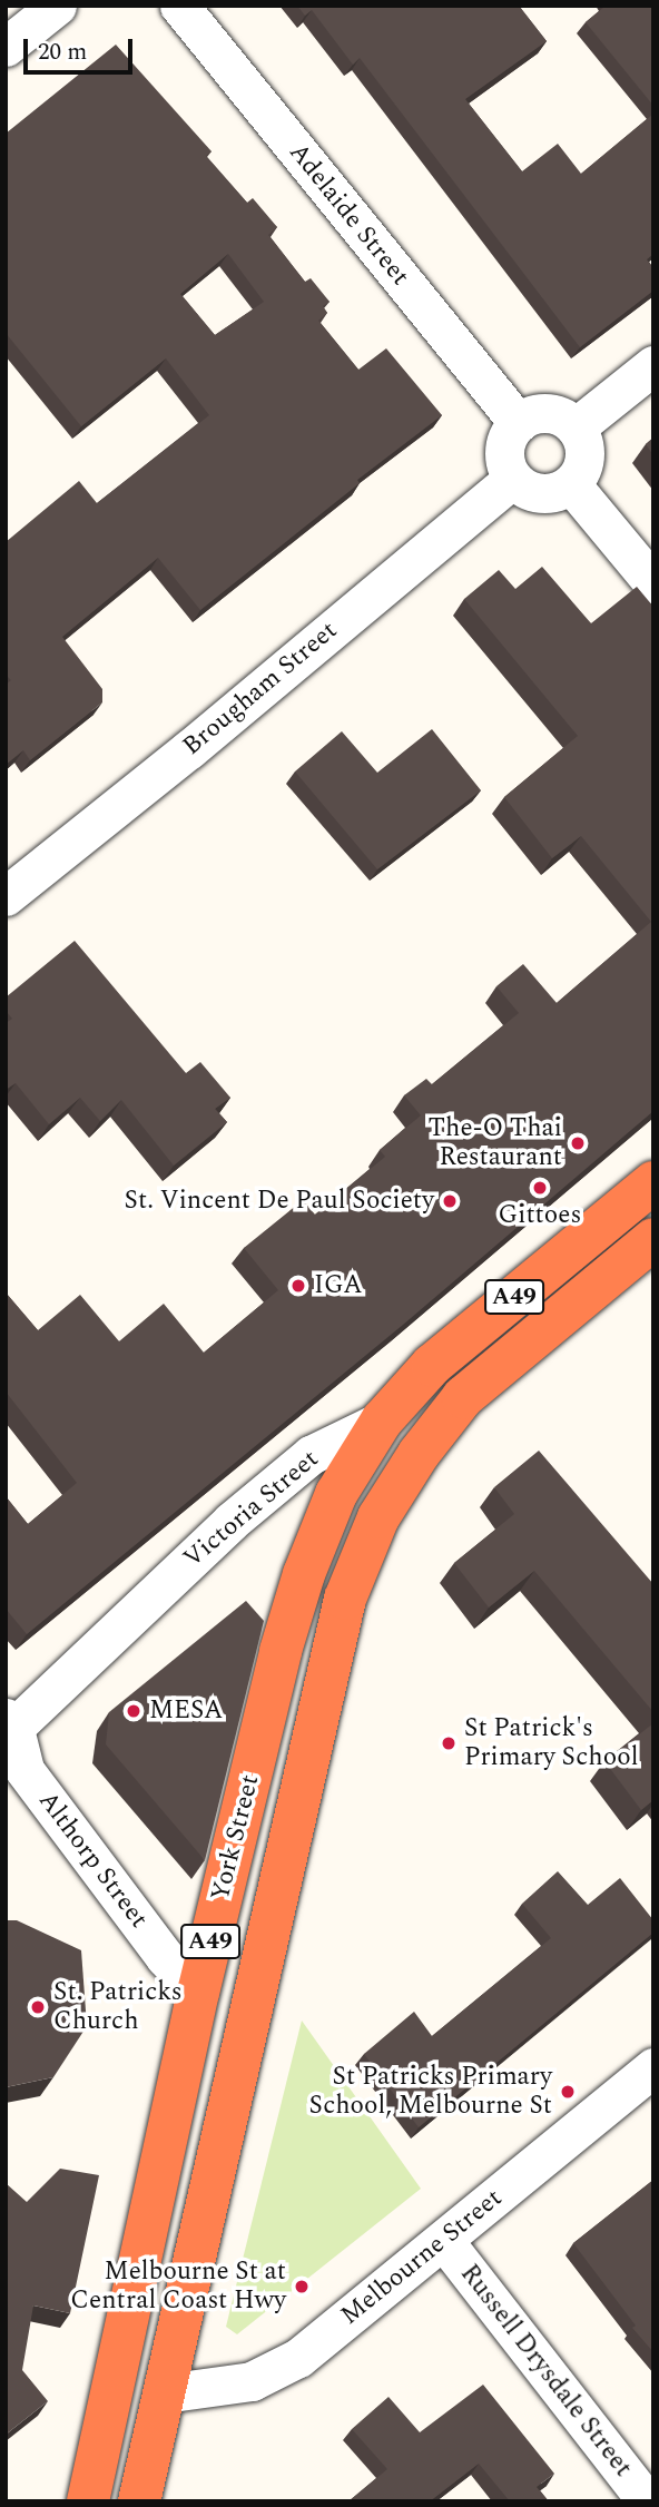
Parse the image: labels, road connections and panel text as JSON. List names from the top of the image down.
{
  "streets": {
    "highway": ["A49", "Victoria Street", "York Street"],
    "street": [
      "Adelaide Street",
      "Brougham Street",
      "Althorp Street",
      "Melbourne Street",
      "Russell Drysdale Street"
    ]
  },
  "crossings": [
    ["Adelaide Street", "Brougham Street"],
    ["Victoria Street", "York Street"],
    ["Victoria Street", "Althorp Street"],
    ["York Street", "Althorp Street"],
    ["York Street", "Melbourne Street"],
    ["Melbourne Street", "Russell Drysdale Street"]
  ],
  "places": [
    "The-O Thai Restaurant",
    "Gittoes",
    "St. Vincent De Paul Society",
    "IGA",
    "MESA",
    "St Patrick's Primary School",
    "St. Patricks Church",
    "St Patricks Primary School, Melbourne St",
    "Melbourne St at Central Coast Hwy"
  ],
  "scale_bar": "20 m"
}
